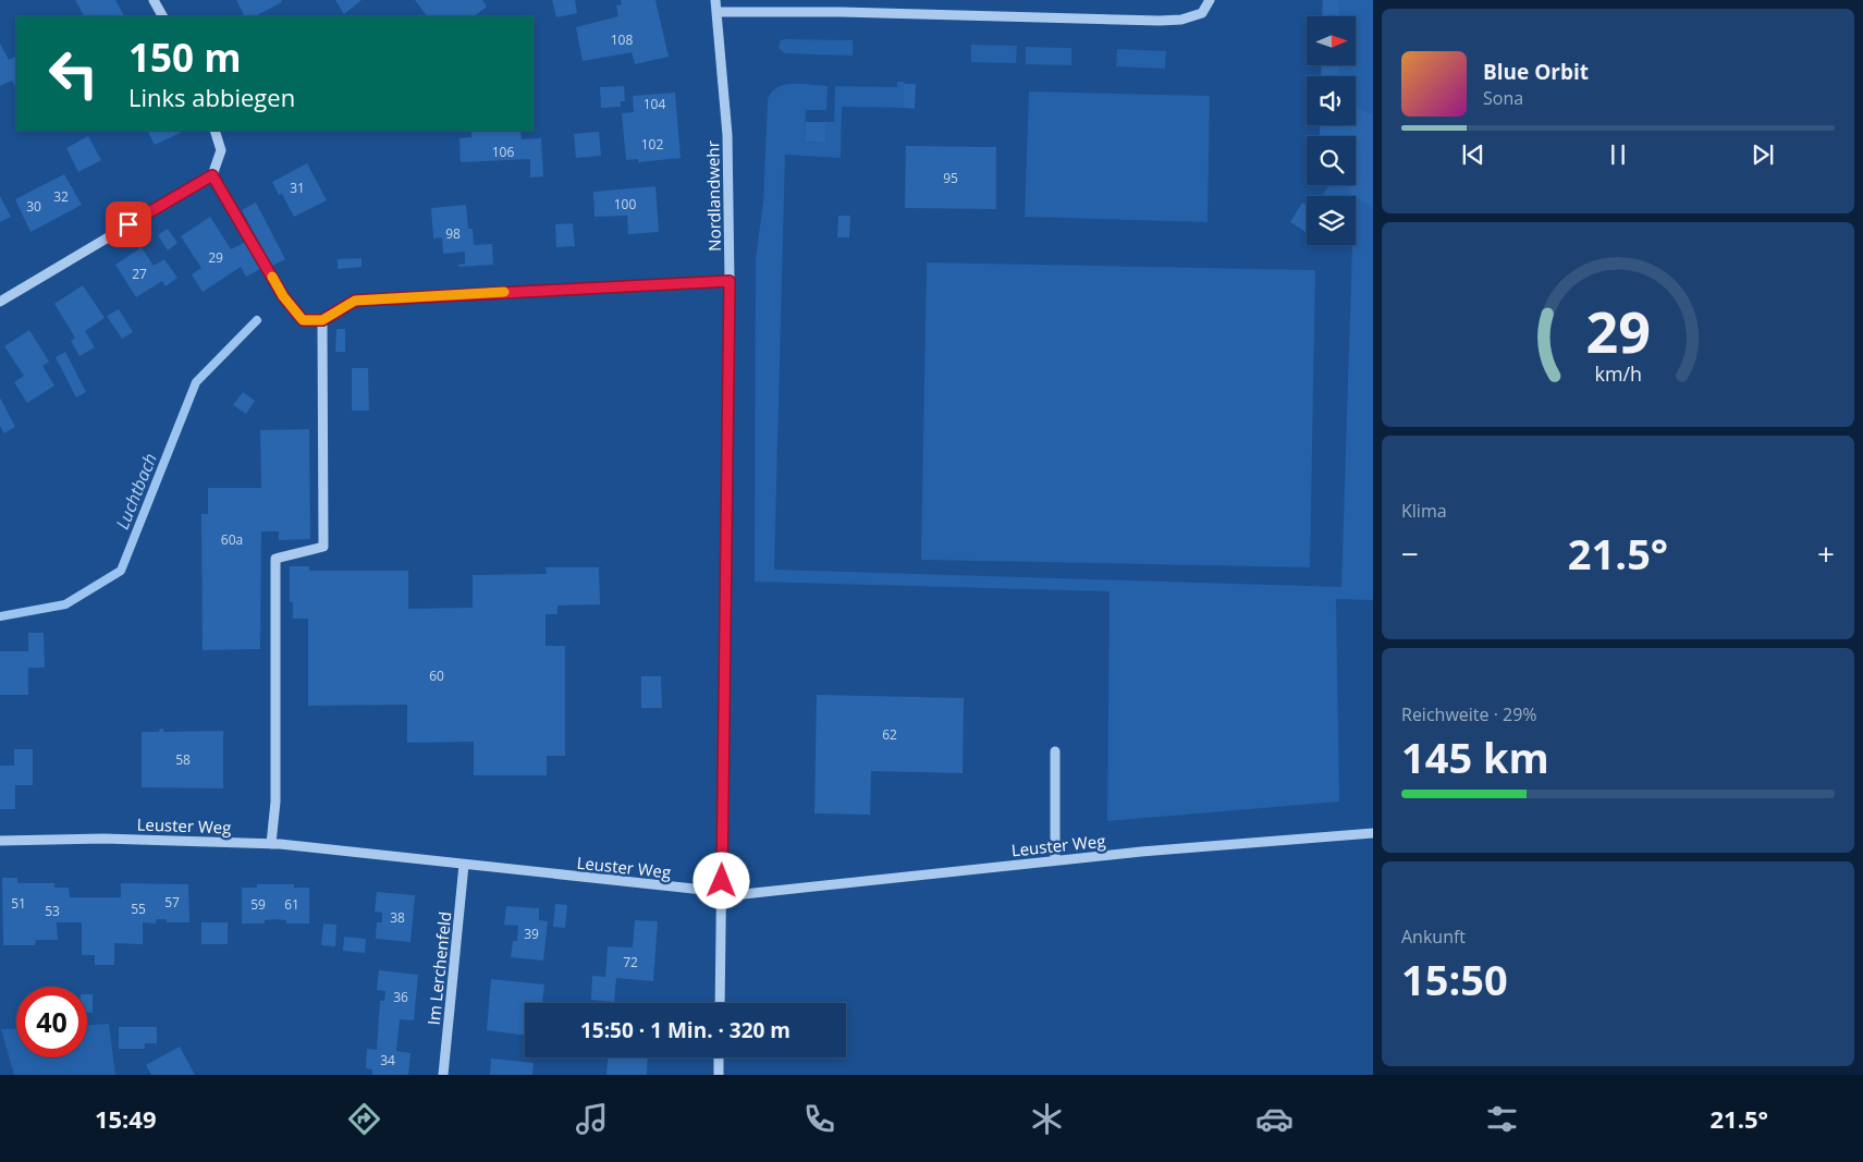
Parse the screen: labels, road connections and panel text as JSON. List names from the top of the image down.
{
  "streets": {
    "street": ["Nordlandwehr", "Leuster Weg", "Im Lerchenfeld"]
  },
  "crossings": [
    ["Nordlandwehr", "Leuster Weg"],
    ["Leuster Weg", "Im Lerchenfeld"]
  ],
  "water": ["Luchtbach"],
  "house_numbers": [
    "108",
    "104",
    "102",
    "106",
    "95",
    "31",
    "32",
    "100",
    "30",
    "98",
    "29",
    "27",
    "60a",
    "60",
    "62",
    "58",
    "57",
    "51",
    "59",
    "61",
    "55",
    "53",
    "38",
    "39",
    "72",
    "36",
    "34"
  ],
  "north": "right",
  "page": {
    "turn": ["150 m", "Links abbiegen"],
    "song": ["Blue Orbit", "Sona"],
    "tile": [
      "Klima",
      ["Reichweite · 29%", "145 km"],
      ["Ankunft", "15:50"]
    ],
    "heat": ["−", "21.5°", "+"],
    "limit": "40",
    "trip": "15:50 · 1 Min. · 320 m",
    "tabs": ["15:49", "21.5°"],
    "gauge": ["29", "km/h"]
  }
}
